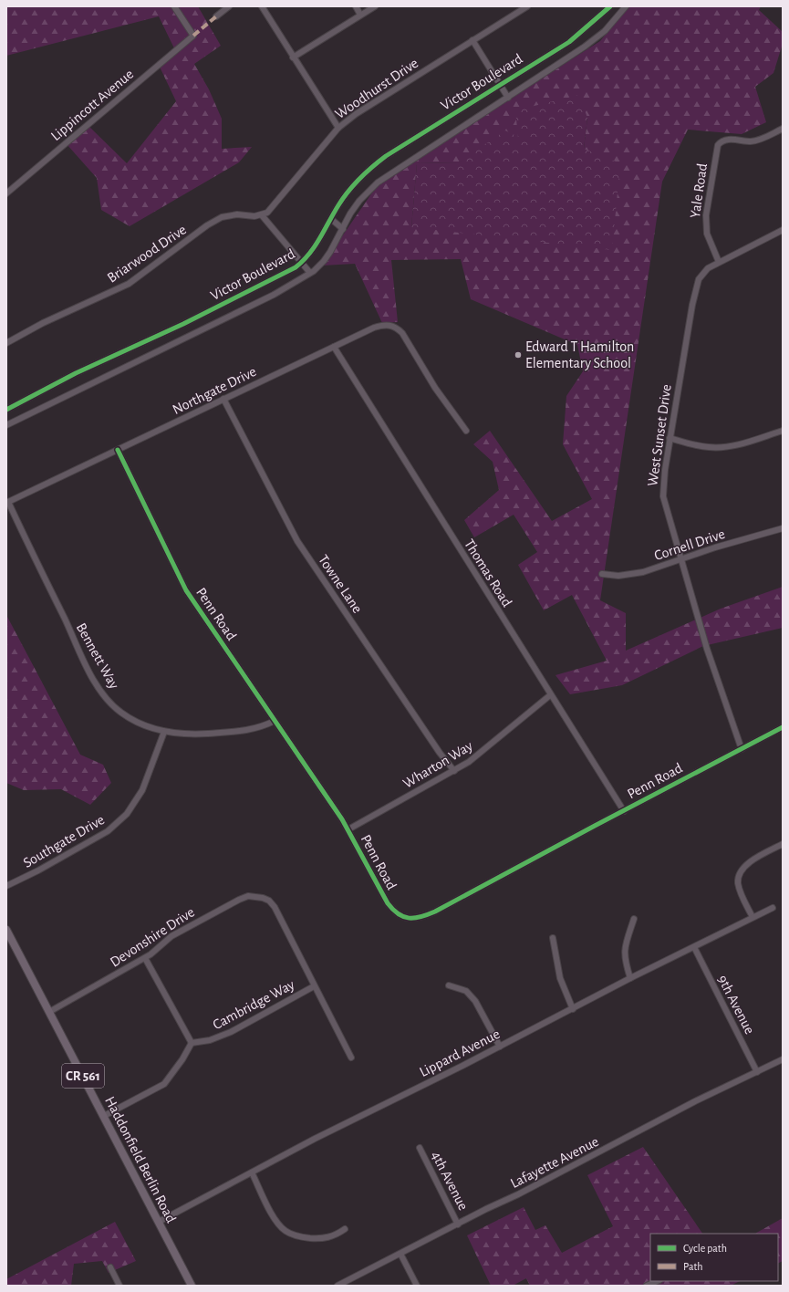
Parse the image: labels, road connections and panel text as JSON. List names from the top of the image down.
{
  "streets": {
    "main road": ["CR 561", "Haddonfield Berlin Road"],
    "street": [
      "Victor Boulevard",
      "Woodhurst Drive",
      "Lippincott Avenue",
      "Yale Road",
      "Briarwood Drive",
      "Northgate Drive",
      "West Sunset Drive",
      "Cornell Drive",
      "Thomas Road",
      "Towne Lane",
      "Penn Road",
      "Bennett Way",
      "Wharton Way",
      "Southgate Drive",
      "Devonshire Drive",
      "Cambridge Way",
      "9th Avenue",
      "Lippard Avenue",
      "Lafayette Avenue",
      "4th Avenue"
    ]
  },
  "crossings": [
    ["Woodhurst Drive", "Briarwood Drive"],
    ["Yale Road", "West Sunset Drive"],
    ["Northgate Drive", "Thomas Road"],
    ["Northgate Drive", "Towne Lane"],
    ["Northgate Drive", "Penn Road"],
    ["Northgate Drive", "Bennett Way"],
    ["West Sunset Drive", "Cornell Drive"],
    ["West Sunset Drive", "Penn Road"],
    ["Thomas Road", "Penn Road"],
    ["Thomas Road", "Wharton Way"],
    ["Towne Lane", "Wharton Way"],
    ["Penn Road", "Bennett Way"],
    ["Penn Road", "Wharton Way"],
    ["Bennett Way", "Southgate Drive"],
    ["Devonshire Drive", "Cambridge Way"],
    ["Devonshire Drive", "Haddonfield Berlin Road"],
    ["9th Avenue", "Lippard Avenue"],
    ["9th Avenue", "Lafayette Avenue"],
    ["Lippard Avenue", "Haddonfield Berlin Road"],
    ["Lafayette Avenue", "4th Avenue"]
  ],
  "places": ["Edward T Hamilton Elementary School"],
  "legend": ["Cycle path", "Path"]
}
